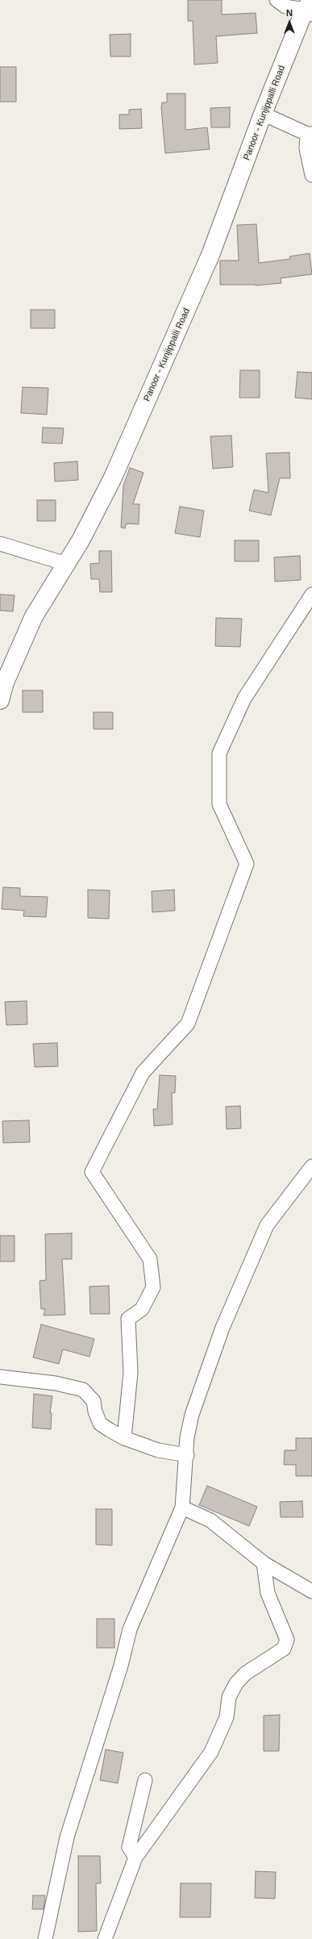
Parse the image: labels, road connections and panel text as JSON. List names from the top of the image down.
{
  "streets": {
    "main road": ["Panoor - Kunjippalli Road"]
  },
  "north": "top"
}
